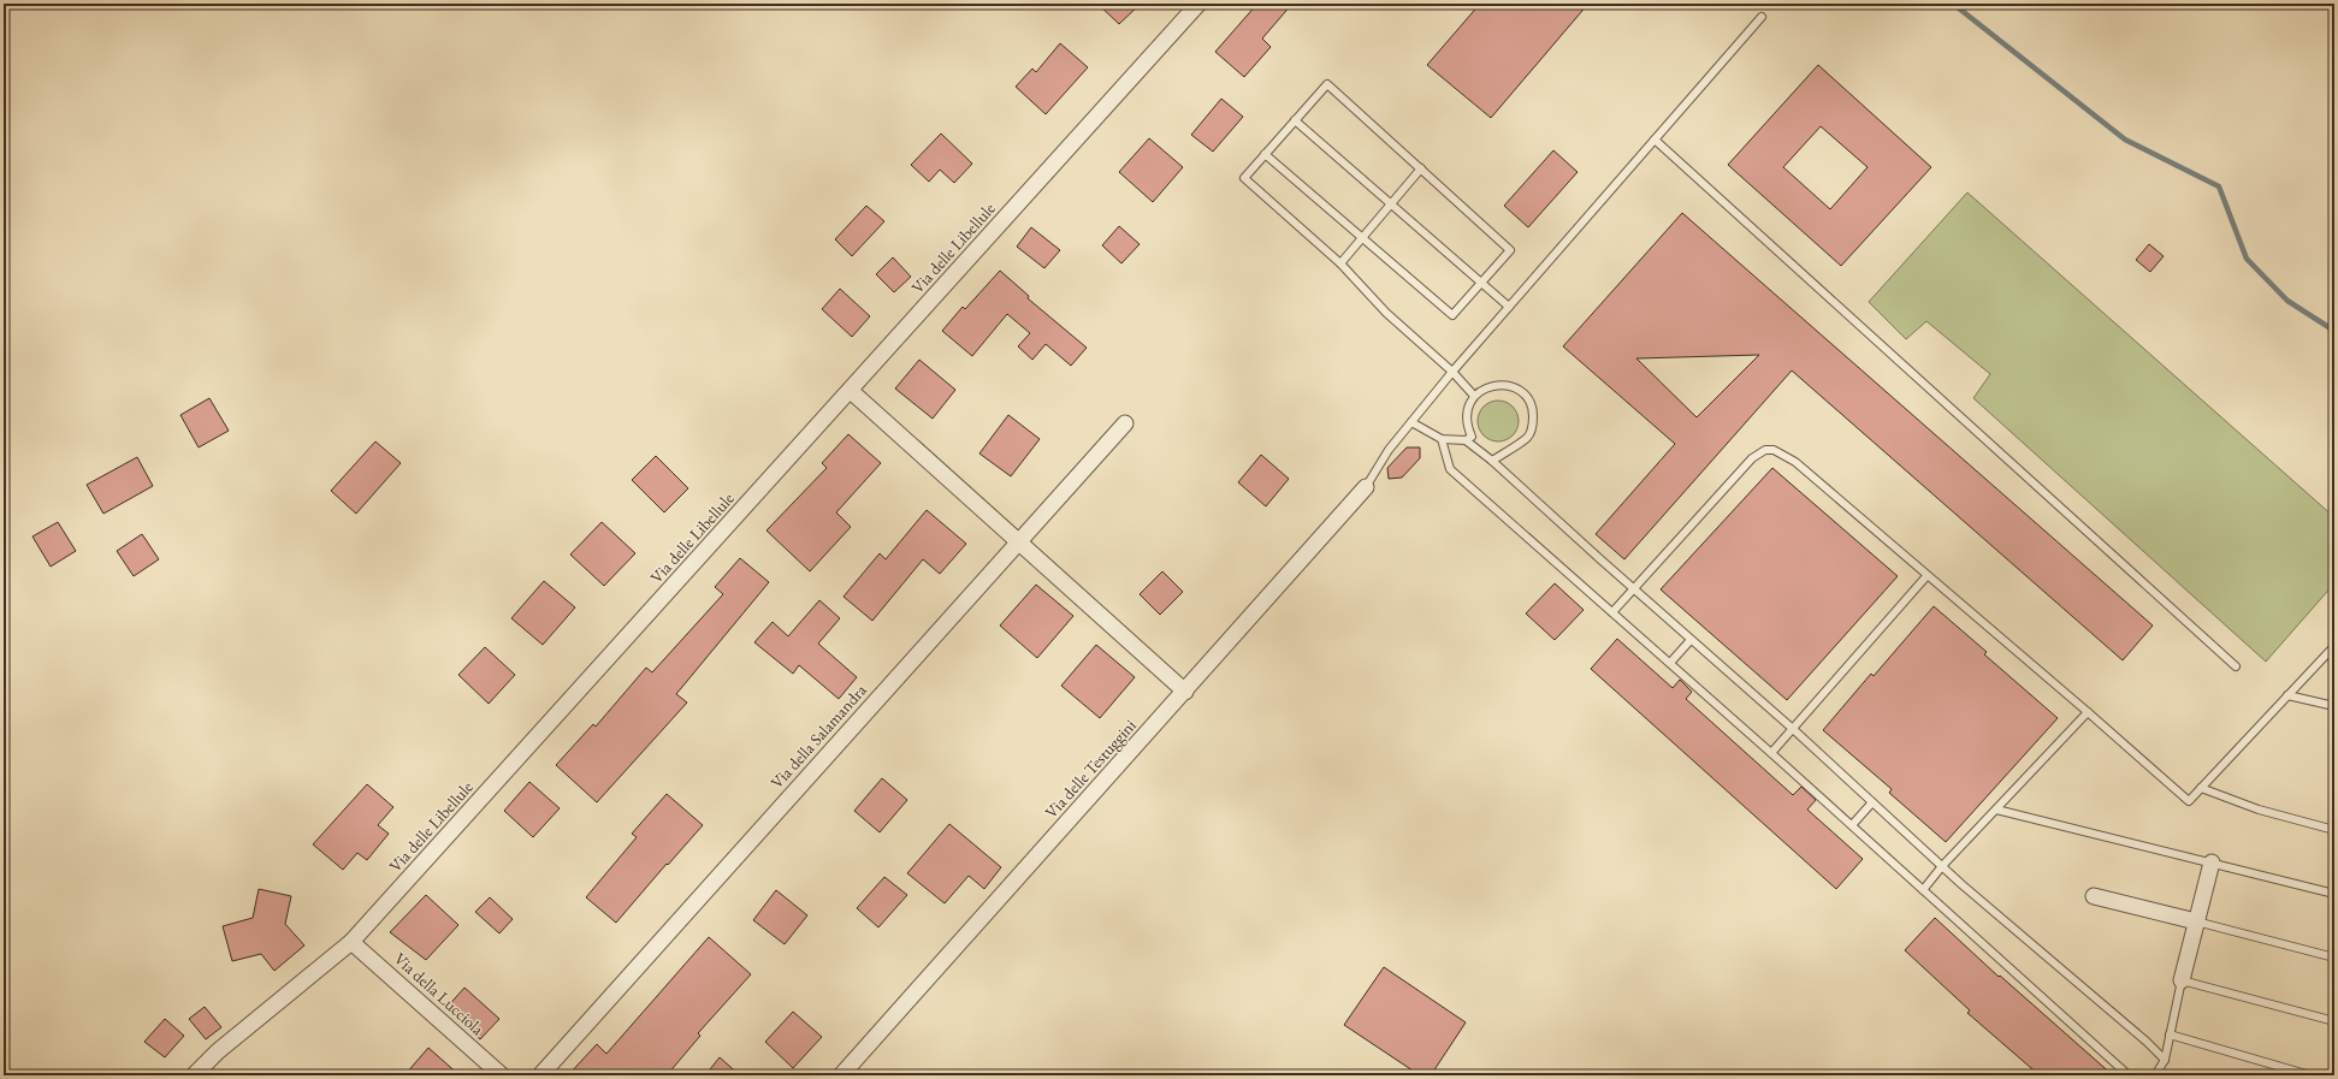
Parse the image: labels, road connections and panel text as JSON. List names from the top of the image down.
{
  "streets": {
    "street": [
      "Via delle Libellule",
      "Via della Salamandra",
      "Via delle Testuggini",
      "Via della Lucciola"
    ]
  },
  "crossings": [
    ["Via delle Libellule", "Via della Lucciola"]
  ]
}
